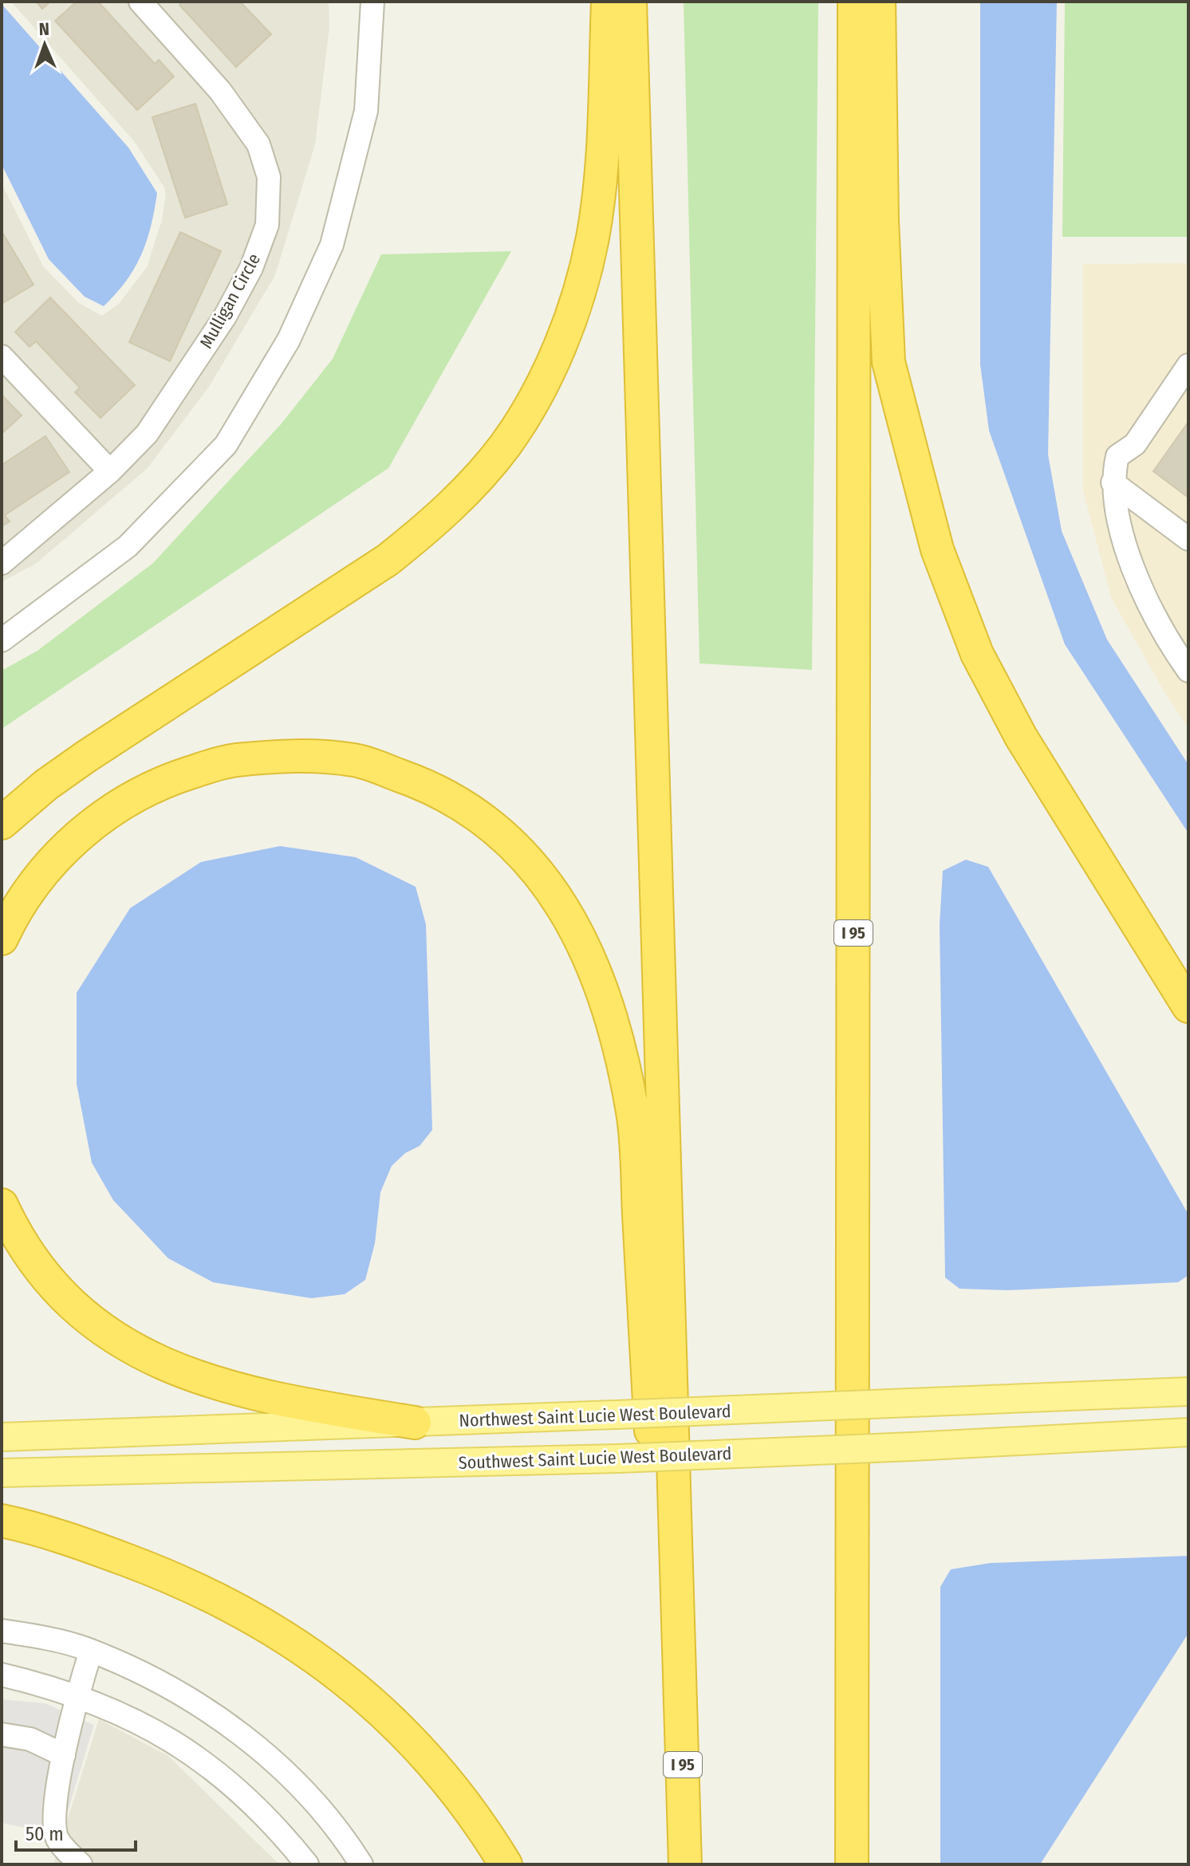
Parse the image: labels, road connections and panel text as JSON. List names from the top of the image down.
{
  "streets": {
    "highway": ["I 95"],
    "main road": ["Northwest Saint Lucie West Boulevard", "Southwest Saint Lucie West Boulevard"],
    "street": ["Mulligan Circle"]
  },
  "scale_bar": "50 m",
  "north": "top"
}
